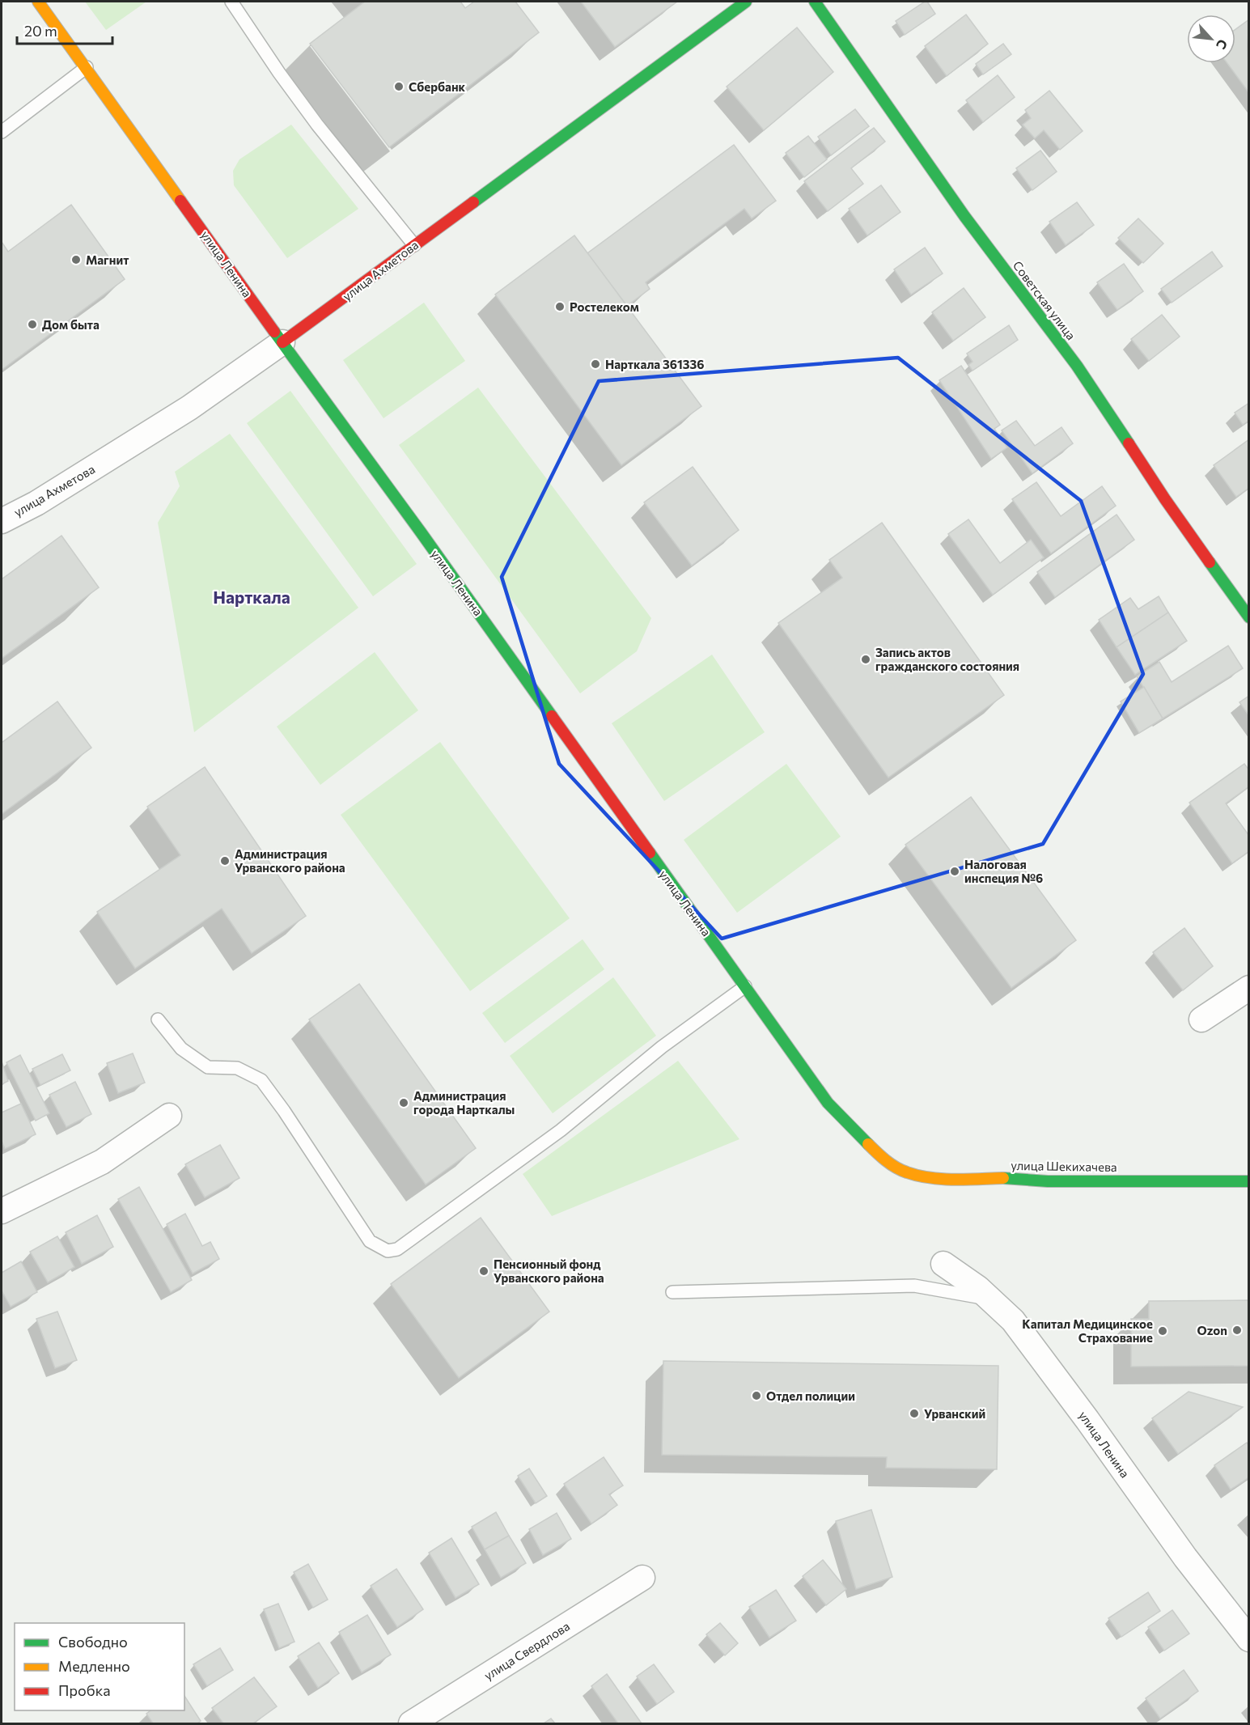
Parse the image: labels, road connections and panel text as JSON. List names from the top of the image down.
{
  "streets": {
    "street": [
      "улица Ленина",
      "улица Ахметова",
      "Советская улица",
      "улица Шекихачева",
      "улица Свердлова"
    ]
  },
  "crossings": [
    ["улица Ленина", "улица Ахметова"],
    ["улица Ленина", "улица Шекихачева"]
  ],
  "districts": ["Нарткала"],
  "places": [
    "Сбербанк",
    "Магнит",
    "Ростелеком",
    "Дом быта",
    "Нарткала 361336",
    "Запись актов гражданского состояния",
    "Администрация Урванского района",
    "Налоговая инспеция №6",
    "Администрация города Нарткалы",
    "Пенсионный фонд Урванского района",
    "Ozon",
    "Капитал Медицинское Страхование",
    "Отдел полиции",
    "Урванский"
  ],
  "legend": ["Свободно", "Медленно", "Пробка"],
  "scale_bar": "20 m",
  "north": "bottom right"
}
